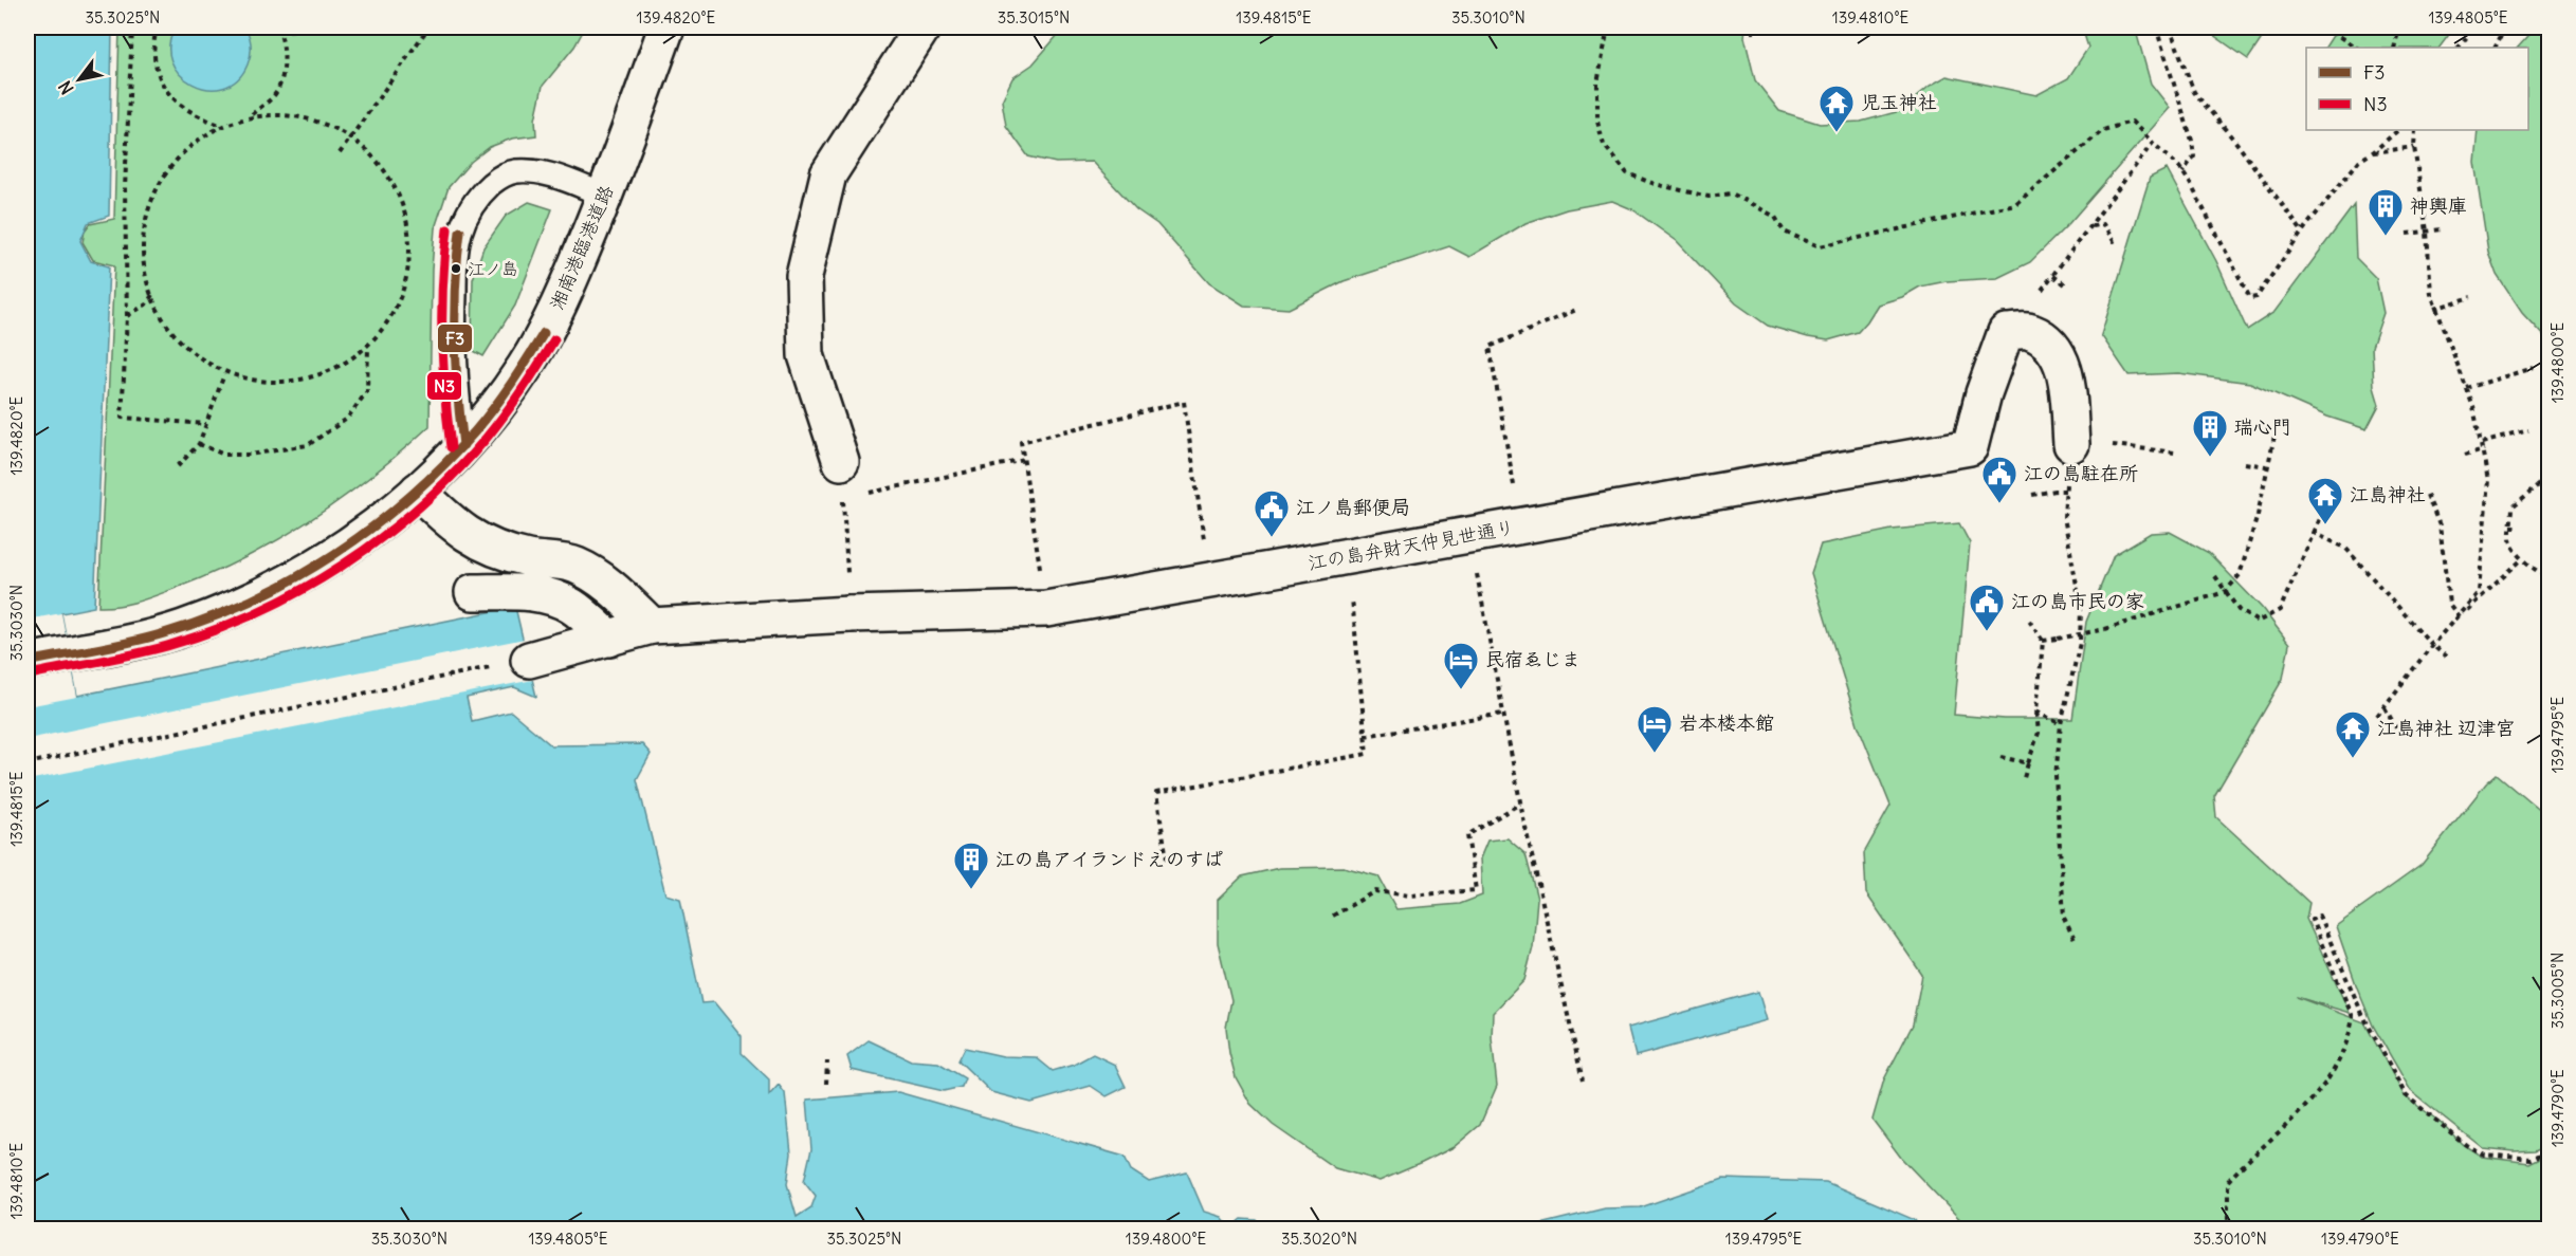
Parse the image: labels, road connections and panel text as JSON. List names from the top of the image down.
{
  "streets": {
    "street": ["湘南港臨港道路", "江の島弁財天仲見世通り"]
  },
  "places": {
    "temple": ["児玉神社", "江島神社", "江島神社 辺津宮"],
    "building": ["神輿庫", "瑞心門", "江の島アイランドえのすぱ"],
    "other": ["江ノ島"],
    "public building": ["江の島駐在所", "江ノ島郵便局", "江の島市民の家"],
    "hotel": ["民宿ゑじま", "岩本楼本館"]
  },
  "lines": ["transit line N3", "transit line F3"],
  "legend": ["F3", "N3"],
  "north": "bottom left",
  "coordinates": [
    "35.3025°N",
    "139.4820°E",
    "35.3015°N",
    "139.4815°E",
    "35.3010°N",
    "139.4810°E",
    "139.4805°E",
    "139.4800°E",
    "35.3030°N",
    "139.4795°E",
    "35.3005°N",
    "139.4790°E",
    "35.3020°N"
  ]
}
